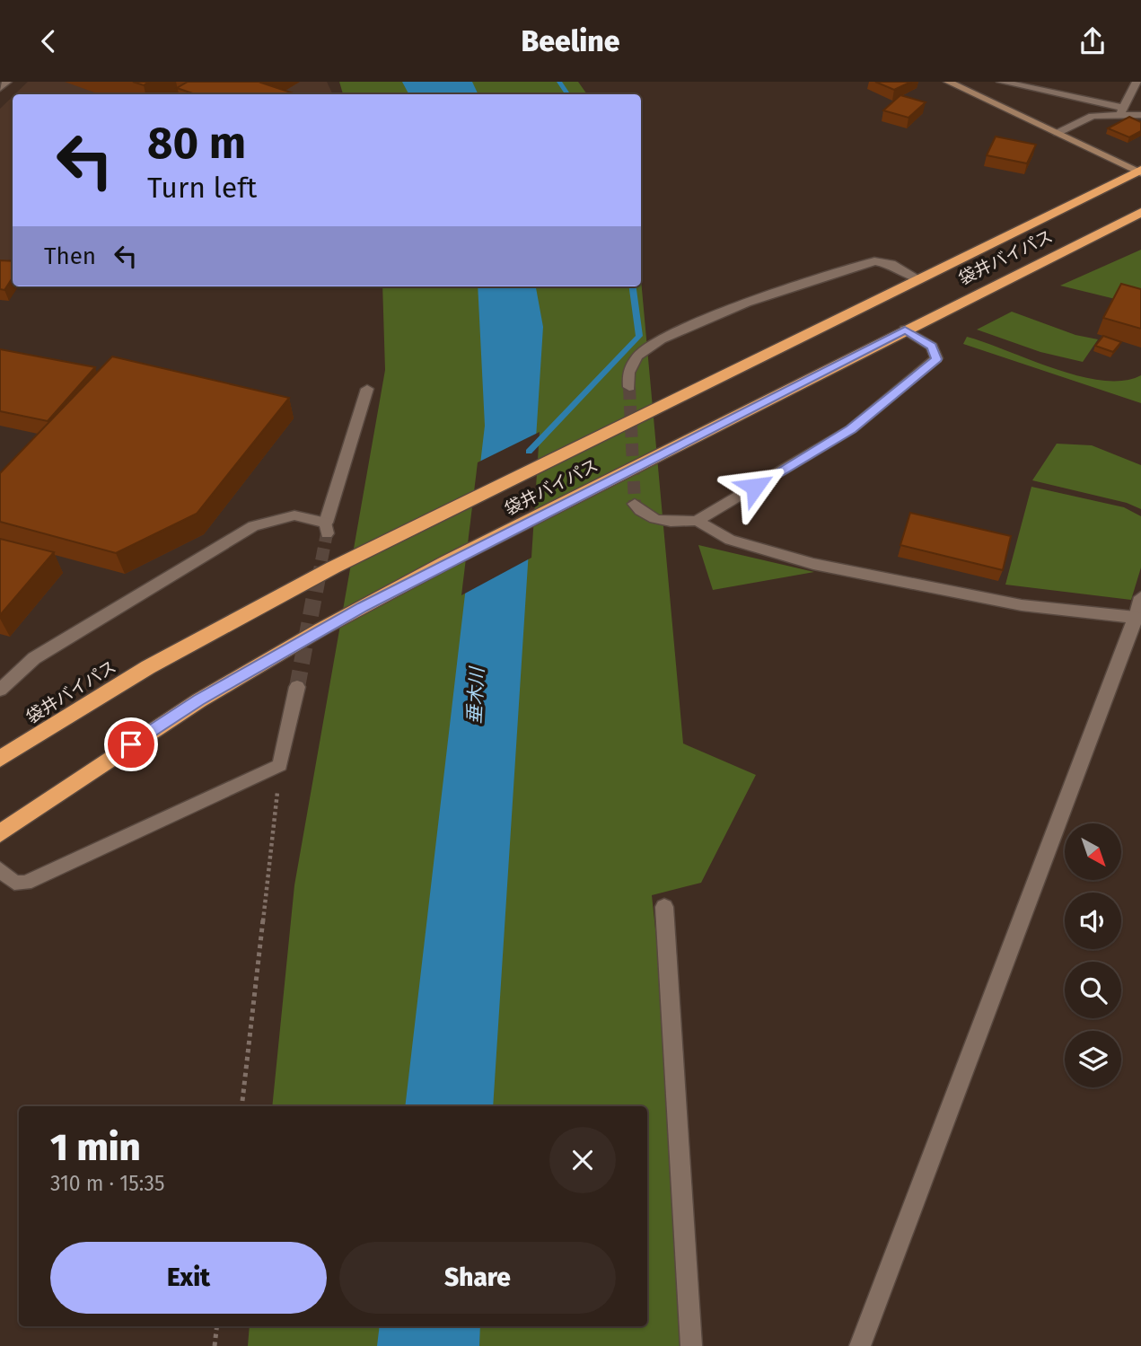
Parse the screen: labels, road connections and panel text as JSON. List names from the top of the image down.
{
  "streets": {
    "highway": ["袋井バイパス"]
  },
  "water": ["垂木川"],
  "north": "bottom right",
  "page": {
    "header": "Beeline",
    "turn": ["80 m", "Turn left"],
    "then": "Then",
    "heading": ["1 min", "310 m · 15:35"],
    "buttons": ["Exit", "Share"]
  }
}
